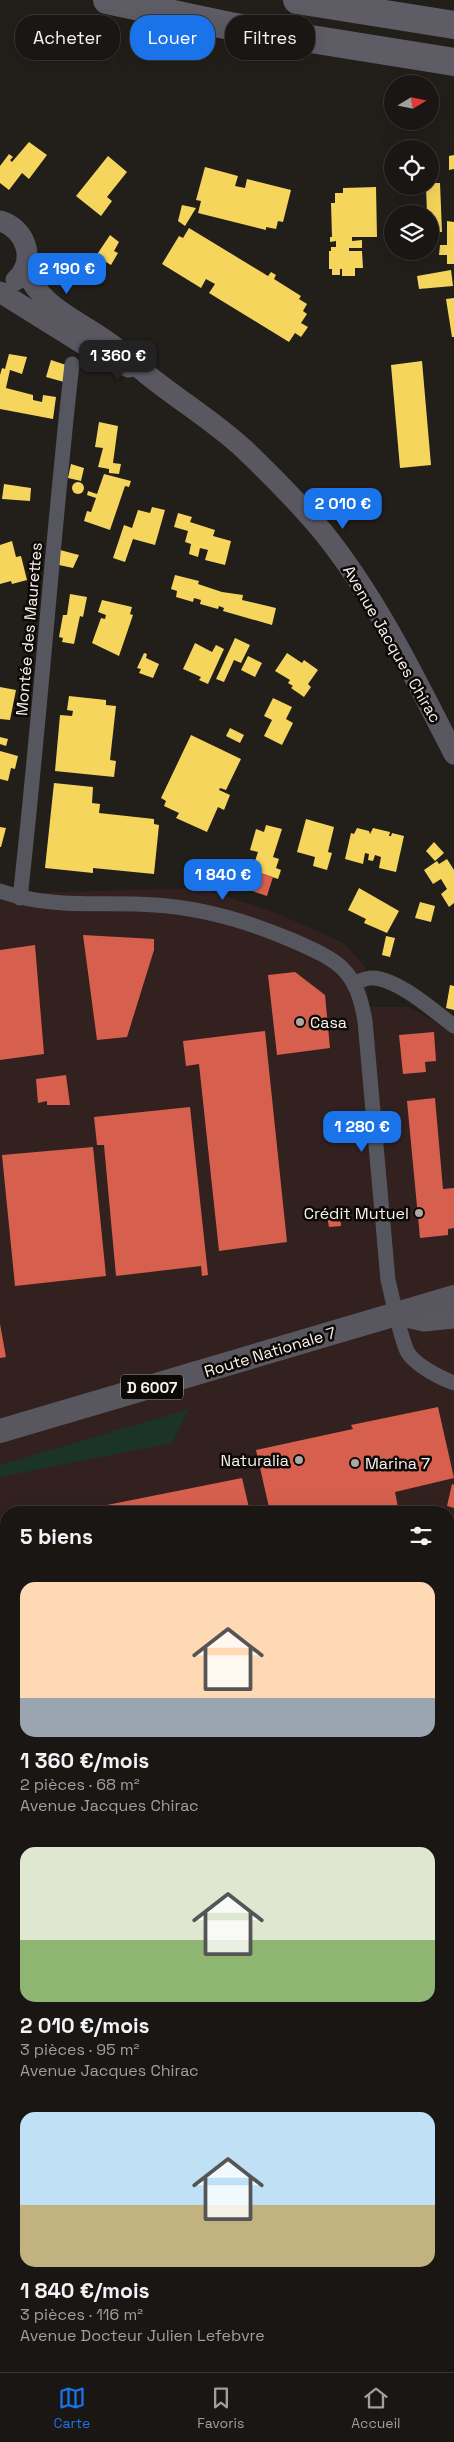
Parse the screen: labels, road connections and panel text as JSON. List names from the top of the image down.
{
  "streets": {
    "main road": ["Avenue Jacques Chirac", "Route Nationale 7", "D 6007"],
    "street": ["Montée des Maurettes"]
  },
  "places": [
    "Casa",
    "Crédit Mutuel",
    "Naturalia",
    "Marina 7"
  ],
  "north": "right",
  "page": {
    "chip": ["Acheter", "Louer", "Filtres"],
    "price": [
      "2 190 €",
      "1 360 €",
      "2 010 €",
      "1 840 €",
      "1 280 €"
    ],
    "heading": "5 biens",
    "list": [
      {
        "name": "1 360 €/mois",
        "note": "2 pièces · 68 m² · Avenue Jacques Chirac"
      },
      {
        "name": "2 010 €/mois",
        "note": "3 pièces · 95 m² · Avenue Jacques Chirac"
      },
      {
        "name": "1 840 €/mois",
        "note": "3 pièces · 116 m² · Avenue Docteur Julien Lefebvre"
      }
    ],
    "tabs": ["Carte", "Favoris", "Accueil"]
  }
}
